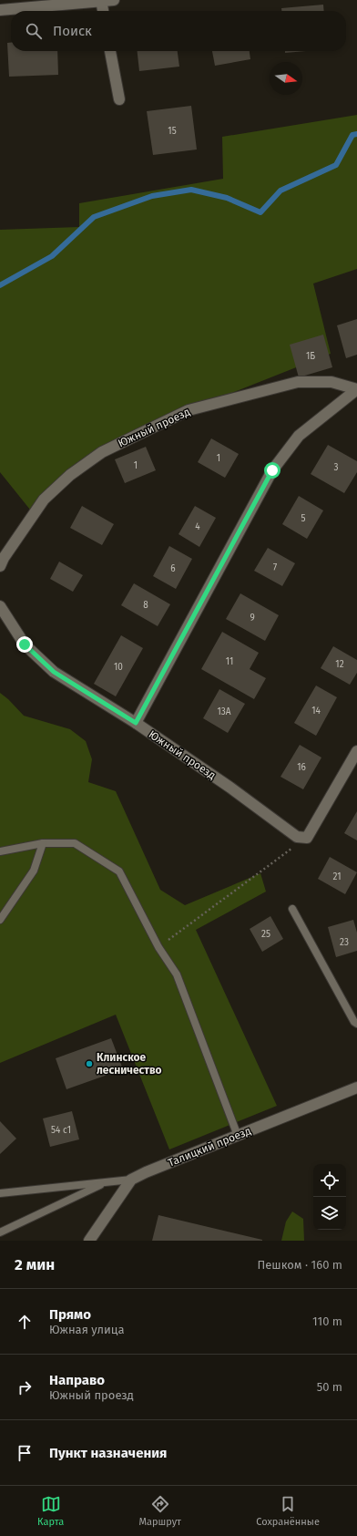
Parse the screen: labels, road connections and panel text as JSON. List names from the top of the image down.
{
  "streets": {
    "street": ["Южный проезд", "Талицкий проезд"]
  },
  "places": ["Клинское лесничество"],
  "house_numbers": [
    "15",
    "1Б",
    "1",
    "1",
    "3",
    "5",
    "4",
    "7",
    "6",
    "8",
    "9",
    "11",
    "12",
    "10",
    "14",
    "13А",
    "16",
    "21",
    "25",
    "23",
    "54 с1"
  ],
  "north": "right",
  "page": {
    "search": "Поиск",
    "heading": ["2 мин", "Пешком · 160 m"],
    "list": [
      ["Прямо", "Южная улица", "110 m"],
      ["Направо", "Южный проезд", "50 m"],
      "Пункт назначения"
    ],
    "nav": ["Карта", "Маршрут", "Сохранённые"]
  }
}
